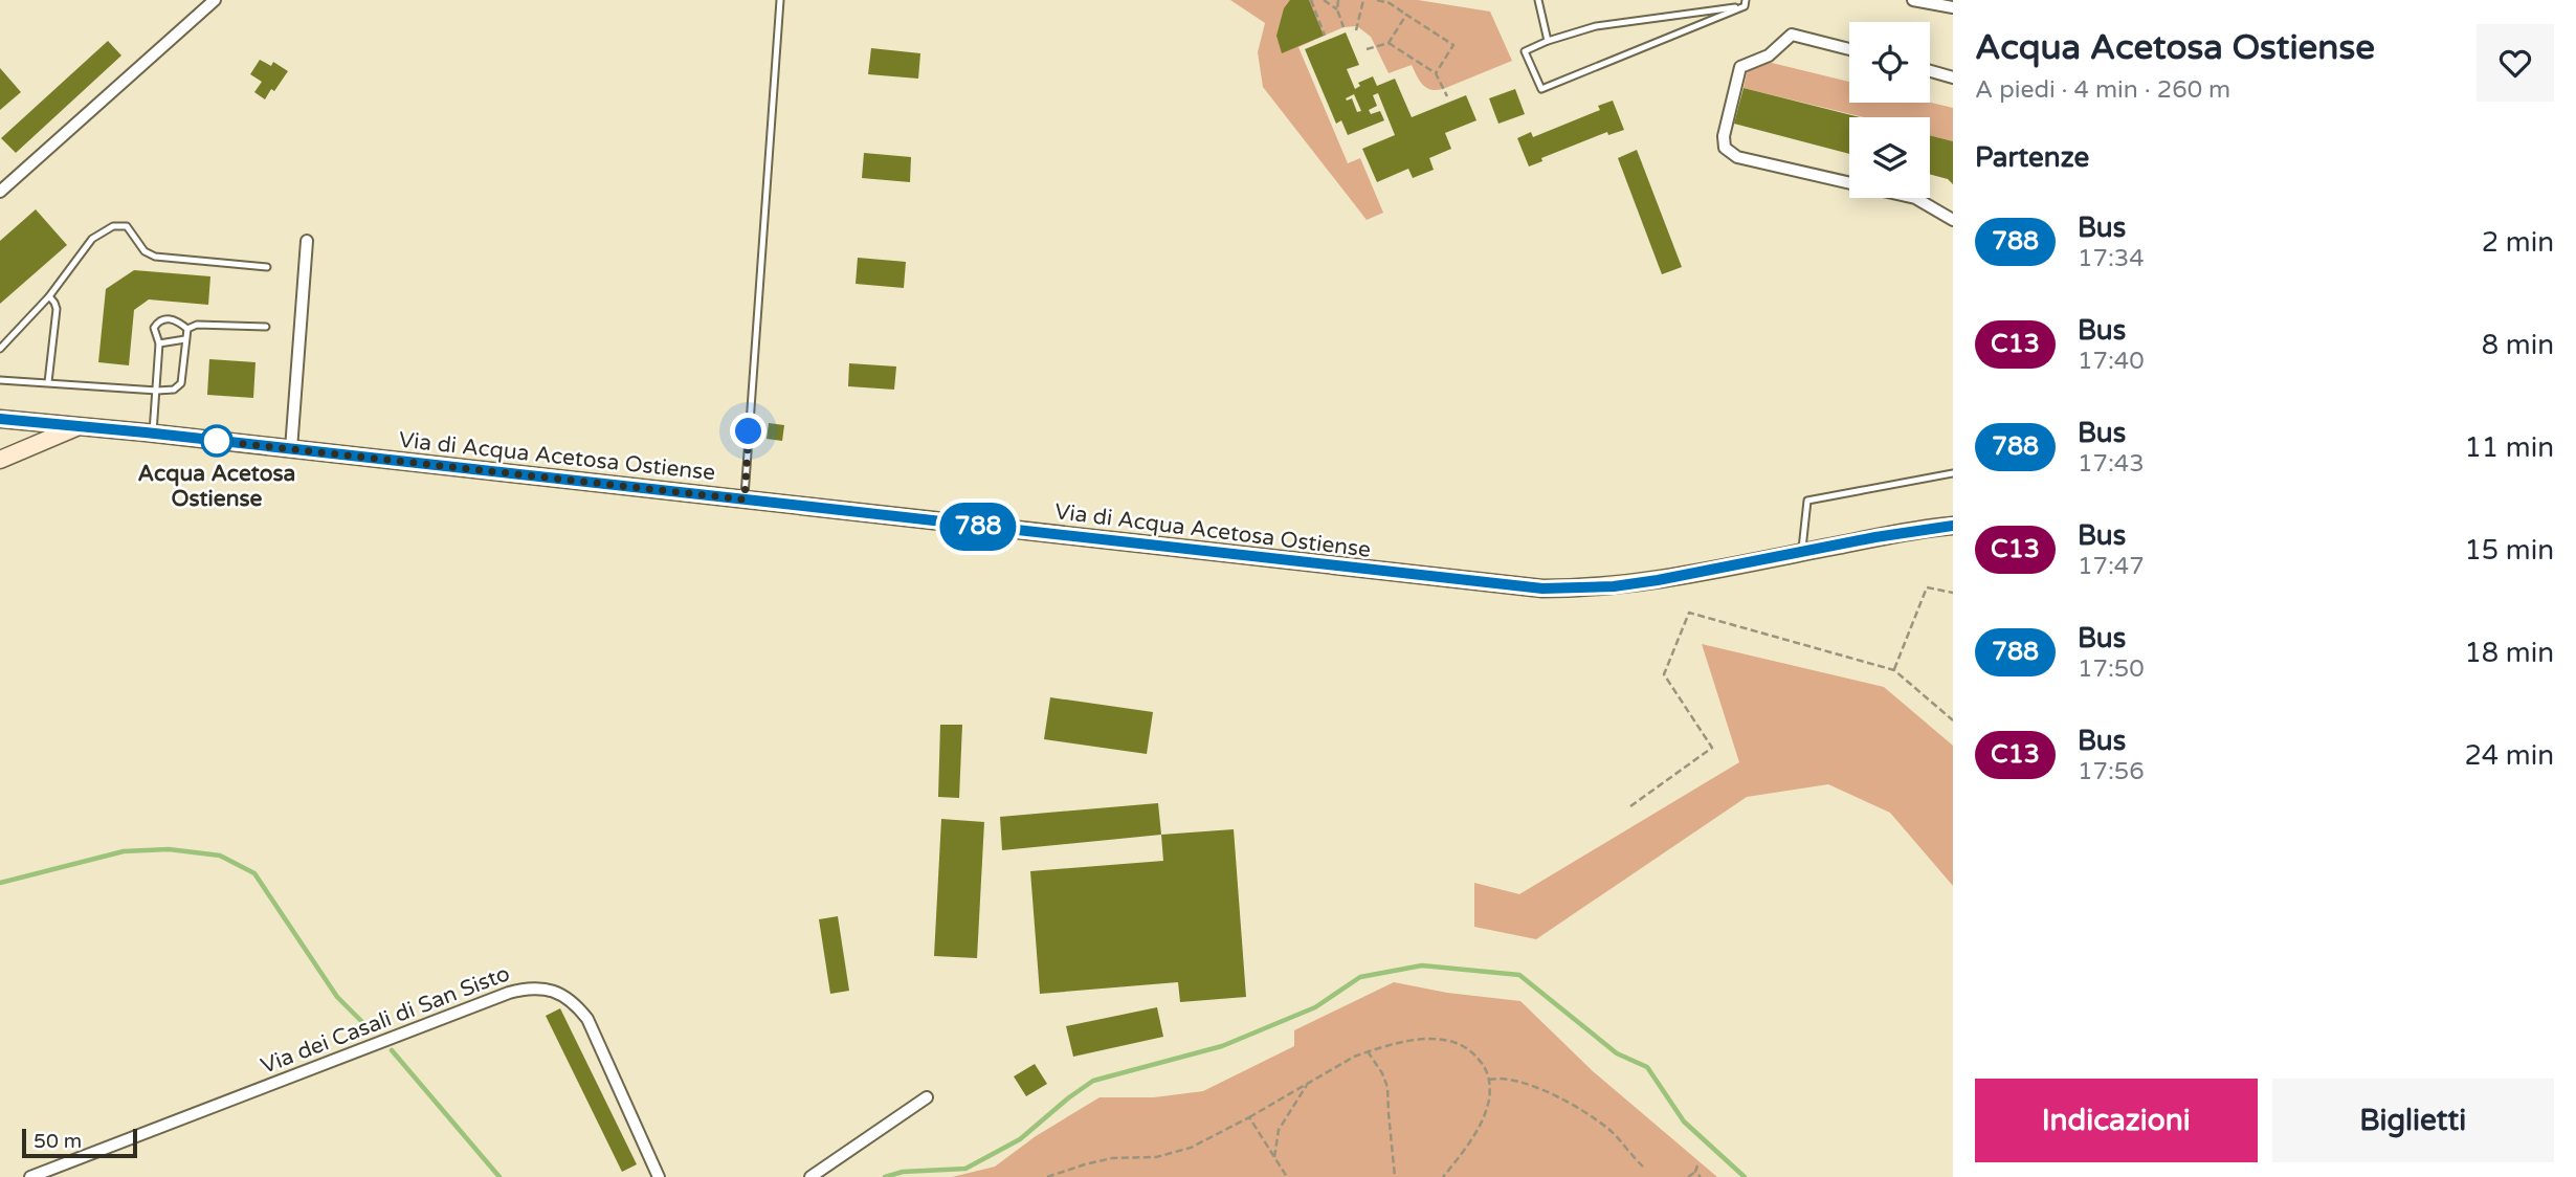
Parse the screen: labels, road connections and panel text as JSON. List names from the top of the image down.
{
  "streets": {
    "street": ["Via di Acqua Acetosa Ostiense", "Via dei Casali di San Sisto"]
  },
  "places": ["Acqua Acetosa Ostiense"],
  "lines": ["bus line 788"],
  "scale_bar": "50 m",
  "page": {
    "on_map": "788",
    "heading": [
      ["Acqua Acetosa Ostiense", "A piedi · 4 min · 260 m"],
      "Partenze"
    ],
    "list": [
      {
        "mark": "788",
        "name": "Bus",
        "note": "17:34",
        "value": "2 min"
      },
      {
        "mark": "C13",
        "name": "Bus",
        "note": "17:40",
        "value": "8 min"
      },
      {
        "mark": "788",
        "name": "Bus",
        "note": "17:43",
        "value": "11 min"
      },
      {
        "mark": "C13",
        "name": "Bus",
        "note": "17:47",
        "value": "15 min"
      },
      {
        "mark": "788",
        "name": "Bus",
        "note": "17:50",
        "value": "18 min"
      },
      {
        "mark": "C13",
        "name": "Bus",
        "note": "17:56",
        "value": "24 min"
      }
    ],
    "buttons": ["Indicazioni", "Biglietti"],
    "scale": "50 m"
  }
}
